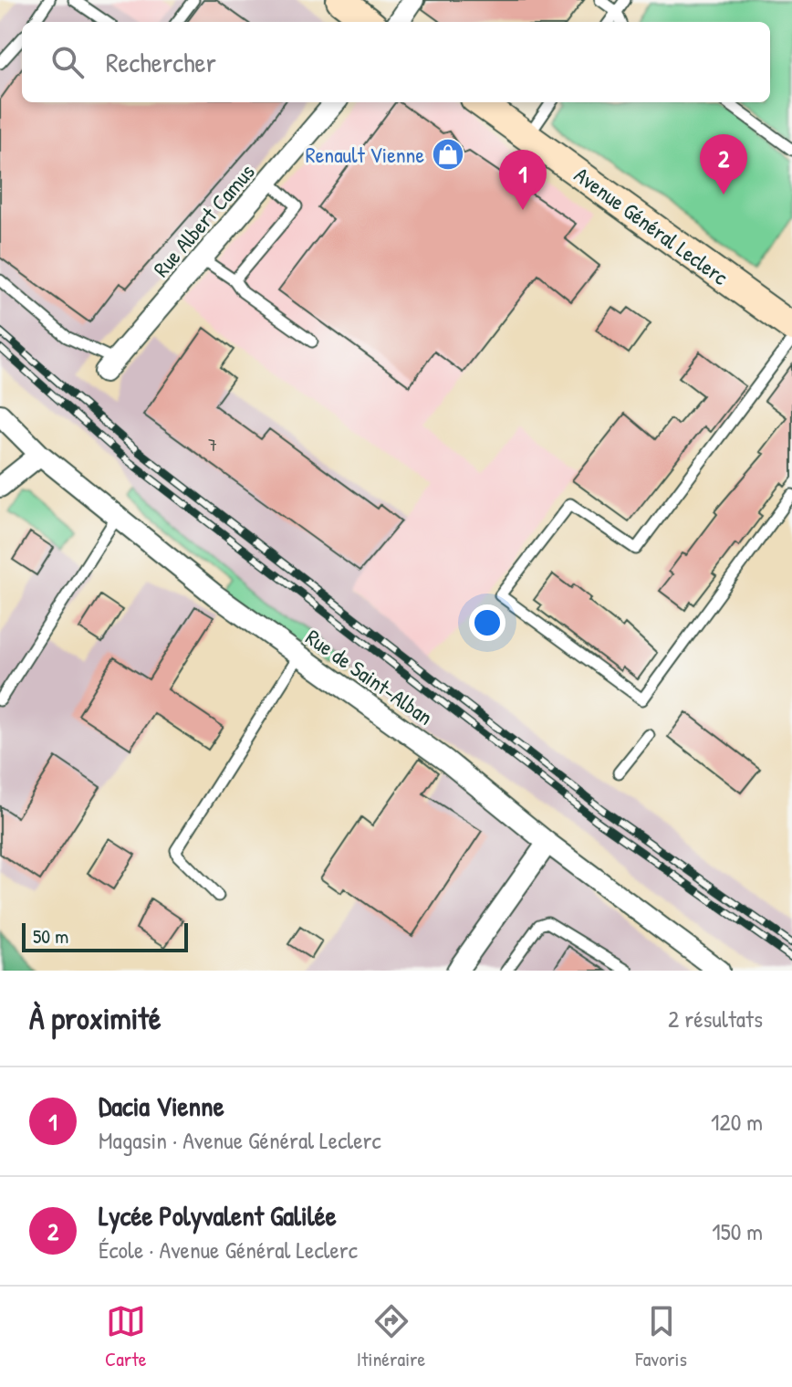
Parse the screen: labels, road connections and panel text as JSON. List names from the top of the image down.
{
  "streets": {
    "main road": ["Avenue Général Leclerc"],
    "street": ["Rue Albert Camus", "Rue de Saint-Alban"]
  },
  "places": {
    "shop": ["Renault Vienne"]
  },
  "house_numbers": ["7"],
  "scale_bar": "50 m",
  "page": {
    "search": "Rechercher",
    "pins": ["2", "1"],
    "scale": "50 m",
    "heading": ["À proximité", "2 résultats"],
    "list": [
      {
        "mark": "1",
        "name": "Dacia Vienne",
        "note": "Magasin · Avenue Général Leclerc",
        "value": "120 m"
      },
      {
        "mark": "2",
        "name": "Lycée Polyvalent Galilée",
        "note": "École · Avenue Général Leclerc",
        "value": "150 m"
      }
    ],
    "nav": ["Carte", "Itinéraire", "Favoris"]
  }
}
